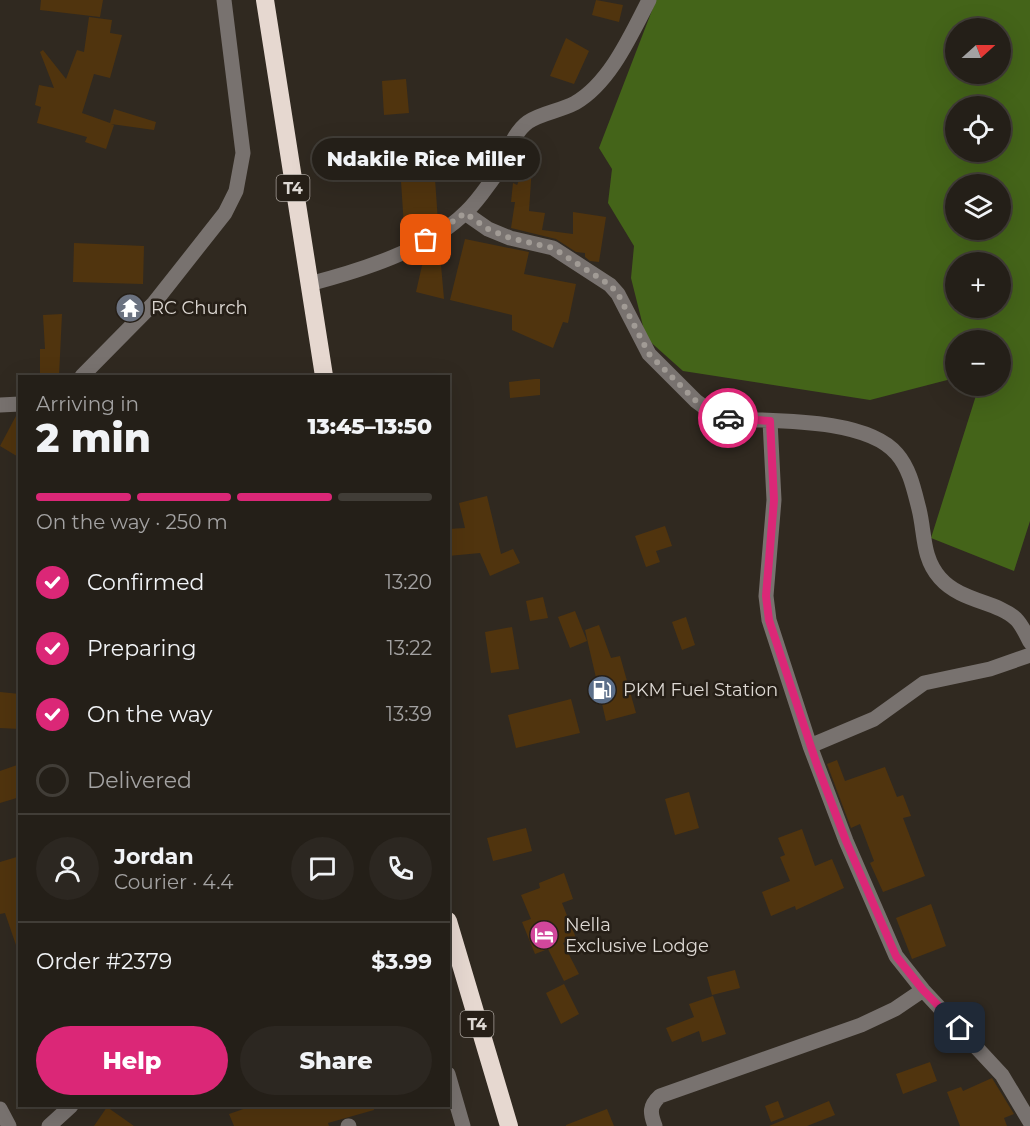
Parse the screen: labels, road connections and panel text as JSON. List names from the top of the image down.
{
  "streets": {
    "highway": ["T4"]
  },
  "places": {
    "other": ["Ndakile Rice Miller"],
    "temple": ["RC Church"],
    "fuel station": ["PKM Fuel Station"],
    "hotel": ["Nella Exclusive Lodge"]
  },
  "north": "right",
  "page": {
    "map_buttons": ["+", "−"],
    "bubble": "Ndakile Rice Miller",
    "heading": ["2 min", "Arriving in", "13:45–13:50"],
    "panel": [
      "Jordan",
      "Courier · 4.4",
      "Order #2379",
      "$3.99"
    ],
    "bar": "On the way · 250 m",
    "list": [
      ["Confirmed", "13:20"],
      ["Preparing", "13:22"],
      ["On the way", "13:39"],
      "Delivered"
    ],
    "buttons": ["Help", "Share"]
  }
}
